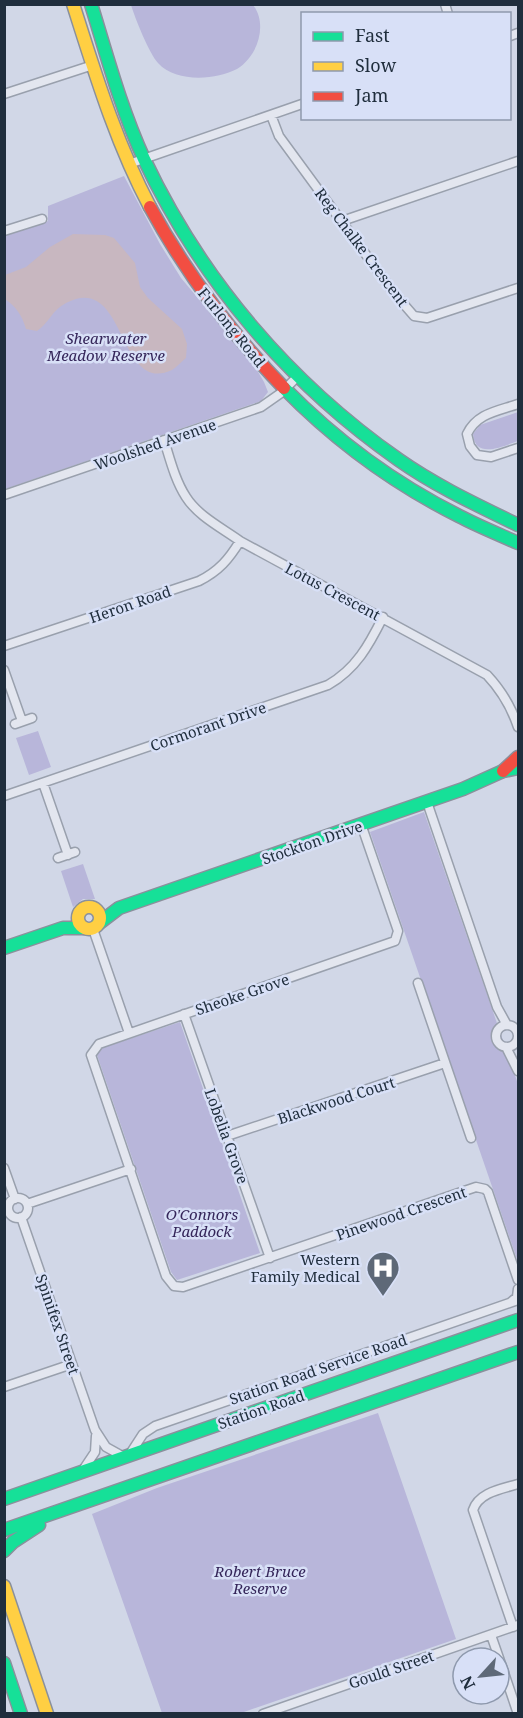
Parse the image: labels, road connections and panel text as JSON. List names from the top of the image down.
{
  "streets": {
    "main road": ["Furlong Road", "Stockton Drive", "Station Road"],
    "street": [
      "Reg Chalke Crescent",
      "Woolshed Avenue",
      "Lotus Crescent",
      "Heron Road",
      "Cormorant Drive",
      "Sheoke Grove",
      "Blackwood Court",
      "Lobelia Grove",
      "Pinewood Crescent",
      "Spinifex Street",
      "Station Road Service Road",
      "Gould Street"
    ]
  },
  "crossings": [
    ["Furlong Road", "Woolshed Avenue"],
    ["Woolshed Avenue", "Lotus Crescent"],
    ["Lotus Crescent", "Heron Road"],
    ["Lotus Crescent", "Cormorant Drive"],
    ["Stockton Drive", "Sheoke Grove"],
    ["Sheoke Grove", "Lobelia Grove"],
    ["Sheoke Grove", "Pinewood Crescent"],
    ["Blackwood Court", "Lobelia Grove"],
    ["Lobelia Grove", "Pinewood Crescent"],
    ["Spinifex Street", "Station Road Service Road"],
    ["Spinifex Street", "Station Road"],
    ["Station Road Service Road", "Station Road"]
  ],
  "parks": ["Shearwater Meadow Reserve", "O'Connors Paddock", "Robert Bruce Reserve"],
  "places": {
    "hospital": ["Western Family Medical"]
  },
  "legend": ["Fast", "Slow", "Jam"],
  "north": "bottom left"
}
